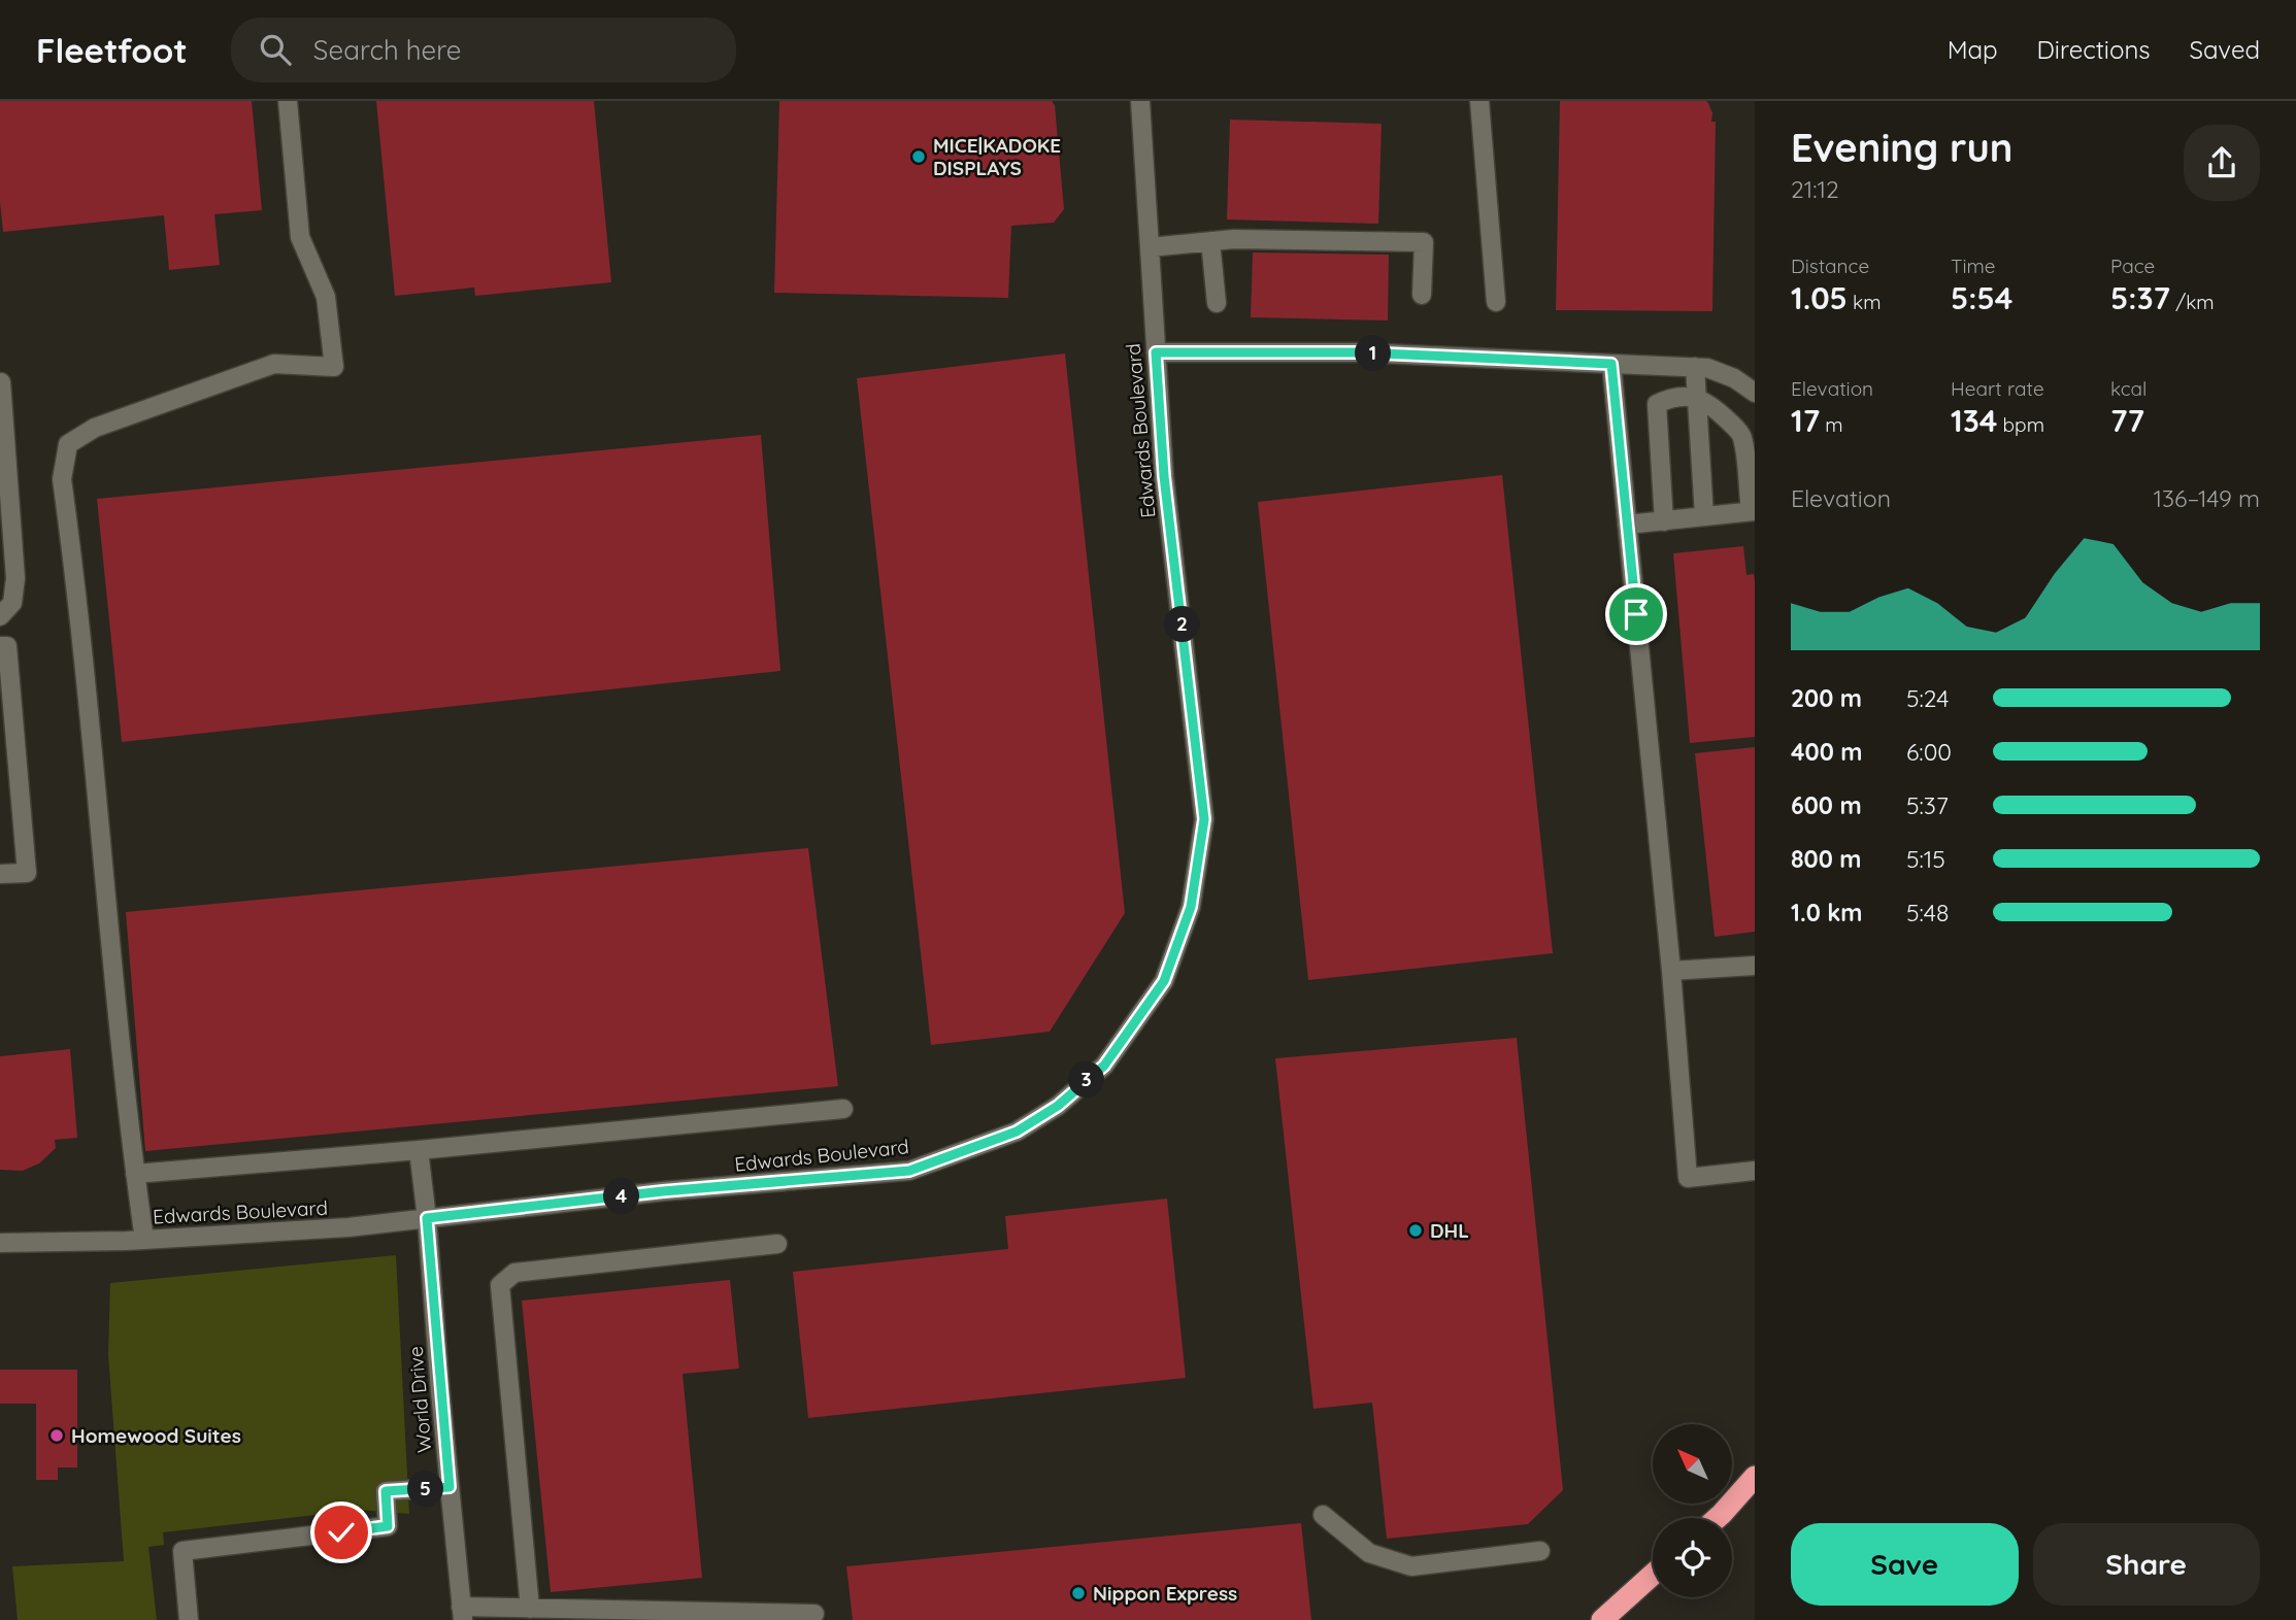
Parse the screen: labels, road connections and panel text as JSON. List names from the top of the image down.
{
  "streets": {
    "street": ["Edwards Boulevard", "World Drive"]
  },
  "crossings": [
    ["Edwards Boulevard", "World Drive"]
  ],
  "places": [
    "MICE|KADOKE DISPLAYS",
    "DHL",
    "Homewood Suites",
    "Nippon Express"
  ],
  "north": "top left",
  "page": {
    "header": "Fleetfoot",
    "search": "Search here",
    "nav": ["Map", "Directions", "Saved"],
    "heading": ["Evening run", "21:12"],
    "stats": [
      ["Distance", "1.05 km"],
      ["Time", "5:54"],
      ["Pace", "5:37 /km"],
      ["Elevation", "17 m"],
      ["Heart rate", "134 bpm"],
      ["kcal", "77"]
    ],
    "pins": [
      "1",
      "2",
      "3",
      "4",
      "5"
    ],
    "chart": ["Elevation", "136–149 m"],
    "list": [
      {
        "name": "200 m",
        "note": "5:24"
      },
      {
        "name": "400 m",
        "note": "6:00"
      },
      {
        "name": "600 m",
        "note": "5:37"
      },
      {
        "name": "800 m",
        "note": "5:15"
      },
      {
        "name": "1.0 km",
        "note": "5:48"
      }
    ],
    "buttons": ["Save", "Share"]
  }
}
